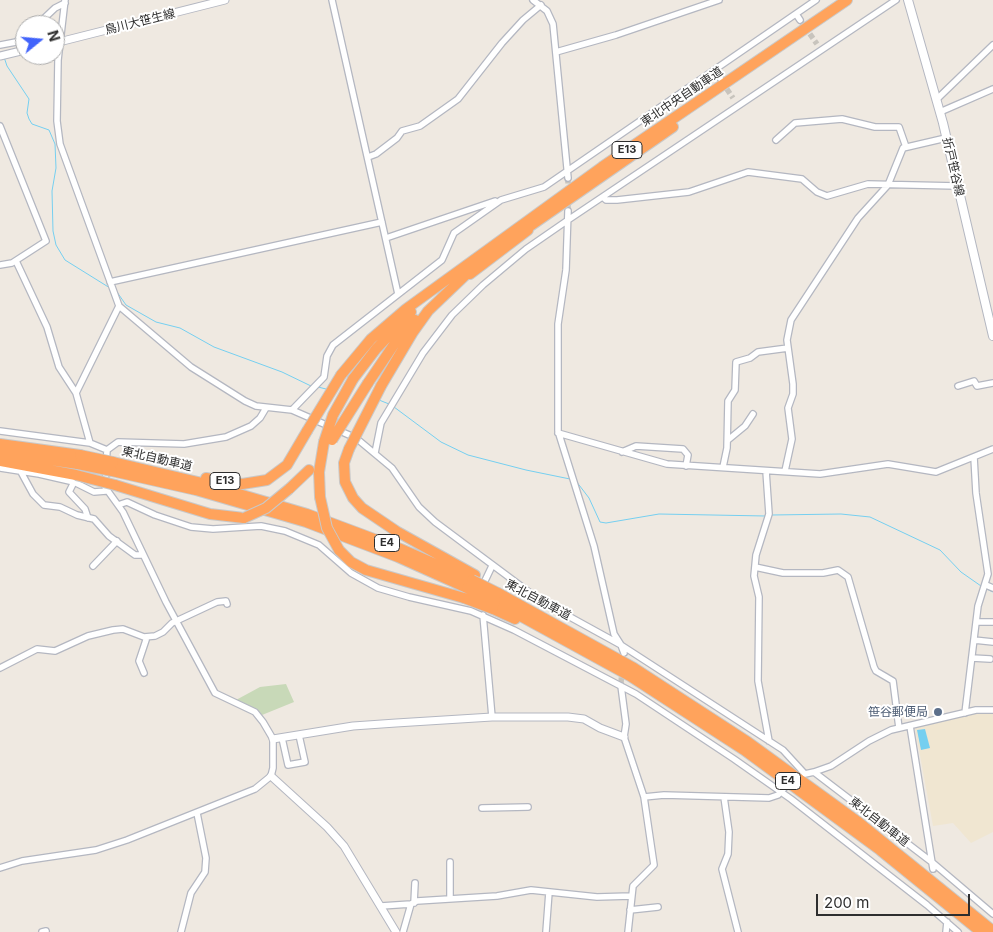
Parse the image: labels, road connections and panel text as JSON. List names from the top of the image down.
{
  "streets": {
    "highway": [
      "東北中央自動車道",
      "E13",
      "東北自動車道",
      "E4"
    ],
    "main road": ["折戸笹谷線"],
    "street": ["鳥川大笹生線"]
  },
  "crossings": [
    ["東北中央自動車道", "E13"],
    ["E13", "東北自動車道"]
  ],
  "places": ["笹谷郵便局"],
  "scale_bar": "200 m",
  "north": "right"
}
